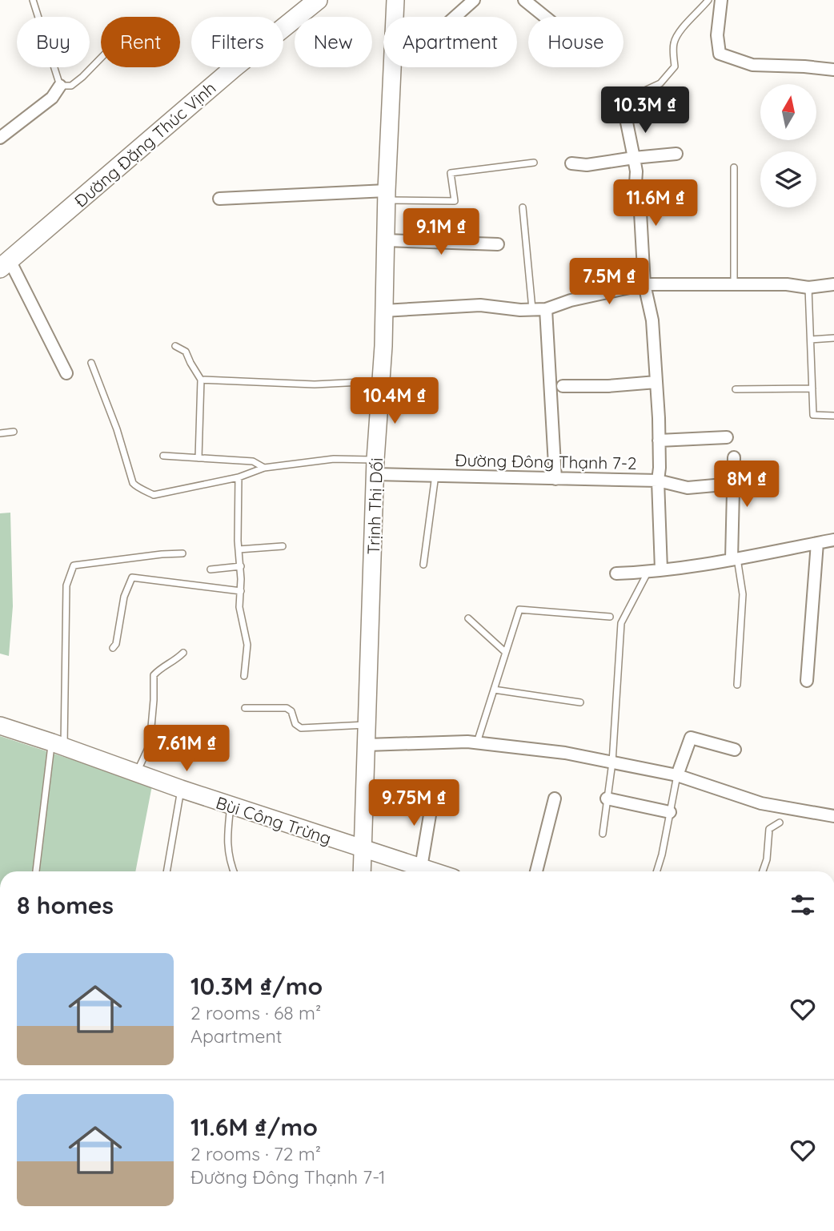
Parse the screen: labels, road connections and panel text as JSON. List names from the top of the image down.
{
  "streets": {
    "main road": ["Đường Đặng Thúc Vịnh"],
    "street": ["Đường Đông Thạnh 7-2", "Trịnh Thị Dối", "Bùi Công Trừng"]
  },
  "crossings": [
    ["Đường Đông Thạnh 7-2", "Trịnh Thị Dối"],
    ["Trịnh Thị Dối", "Bùi Công Trừng"]
  ],
  "north": "top",
  "page": {
    "chip": [
      "Buy",
      "Rent",
      "Filters",
      "New",
      "Apartment",
      "House"
    ],
    "price": [
      "10.3M ₫",
      "11.6M ₫",
      "9.1M ₫",
      "7.5M ₫",
      "10.4M ₫",
      "8M ₫",
      "7.61M ₫",
      "9.75M ₫"
    ],
    "heading": "8 homes",
    "list": [
      {
        "name": "10.3M ₫/mo",
        "note": "2 rooms · 68 m² · Apartment"
      },
      {
        "name": "11.6M ₫/mo",
        "note": "2 rooms · 72 m² · Đường Đông Thạnh 7-1"
      }
    ]
  }
}
